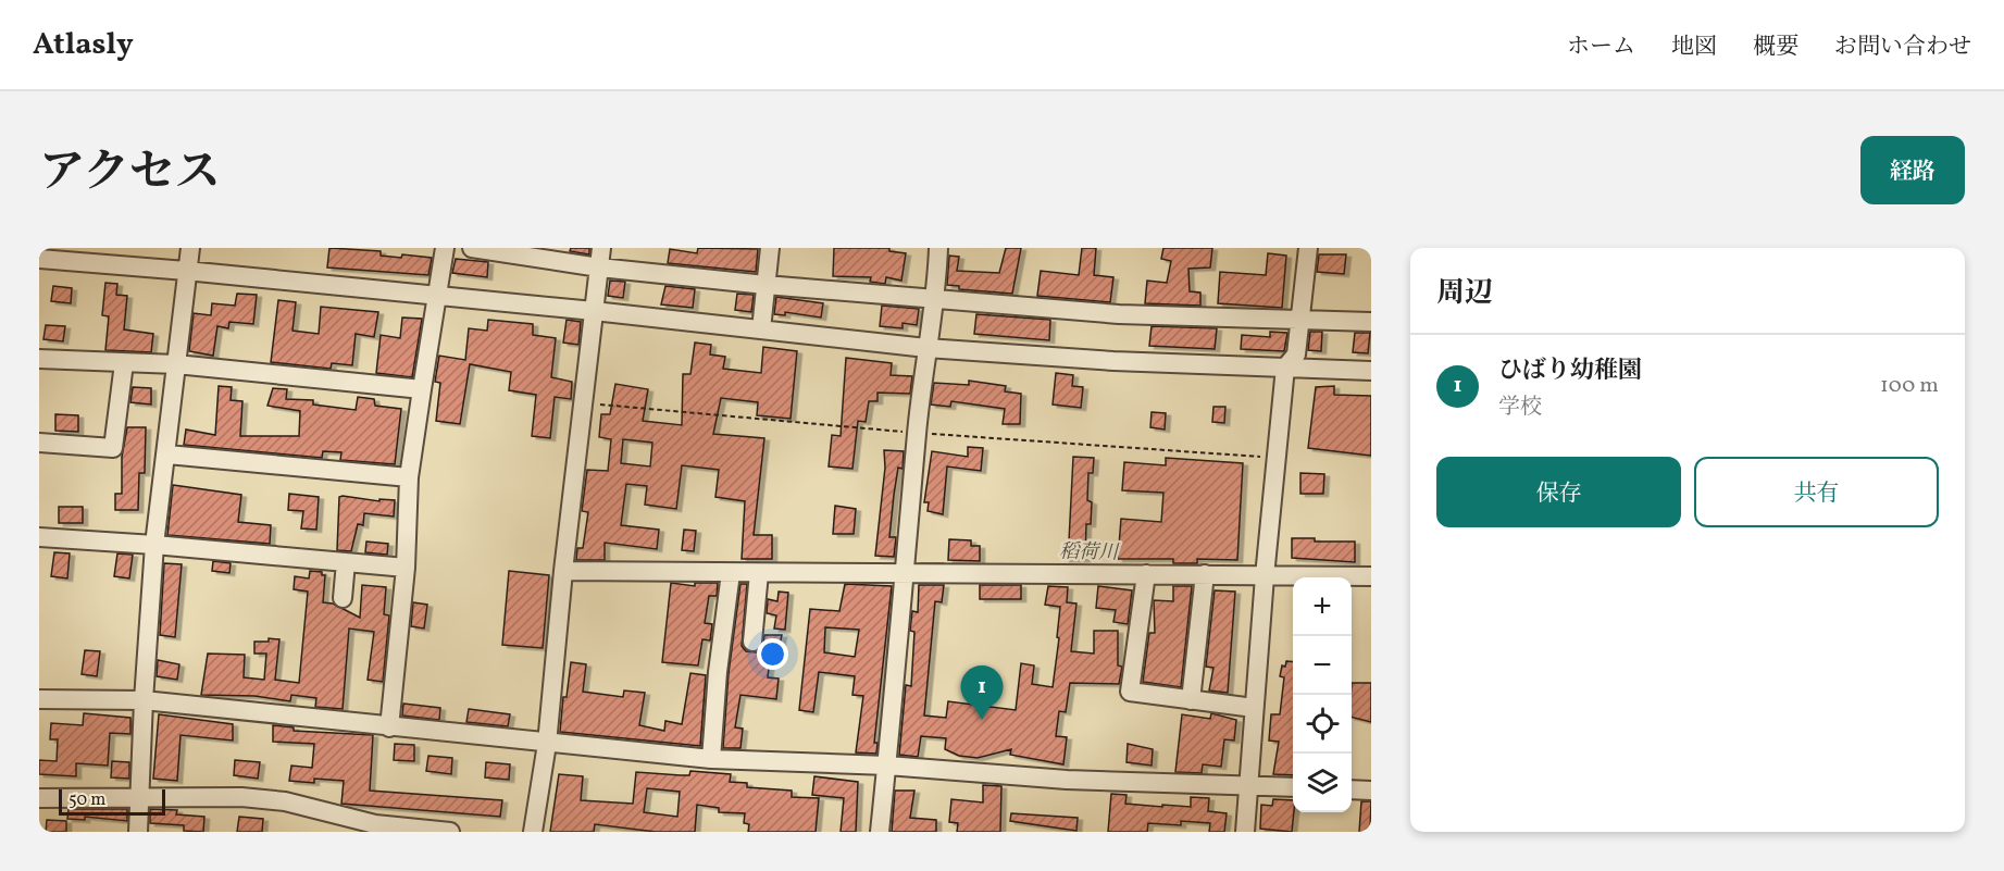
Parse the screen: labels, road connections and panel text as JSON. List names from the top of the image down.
{
  "water": ["稻荷川"],
  "scale_bar": "50 m",
  "page": {
    "header": "Atlasly",
    "nav": [
      "ホーム",
      "地図",
      "概要",
      "お問い合わせ"
    ],
    "title": "アクセス",
    "buttons": [
      "経路",
      ["保存", "共有"]
    ],
    "heading": "周辺",
    "list": [
      {
        "mark": "1",
        "name": "ひばり幼稚園",
        "note": "学校",
        "value": "100 m"
      }
    ],
    "map_buttons": ["+", "−"],
    "pins": "1",
    "scale": "50 m"
  }
}
